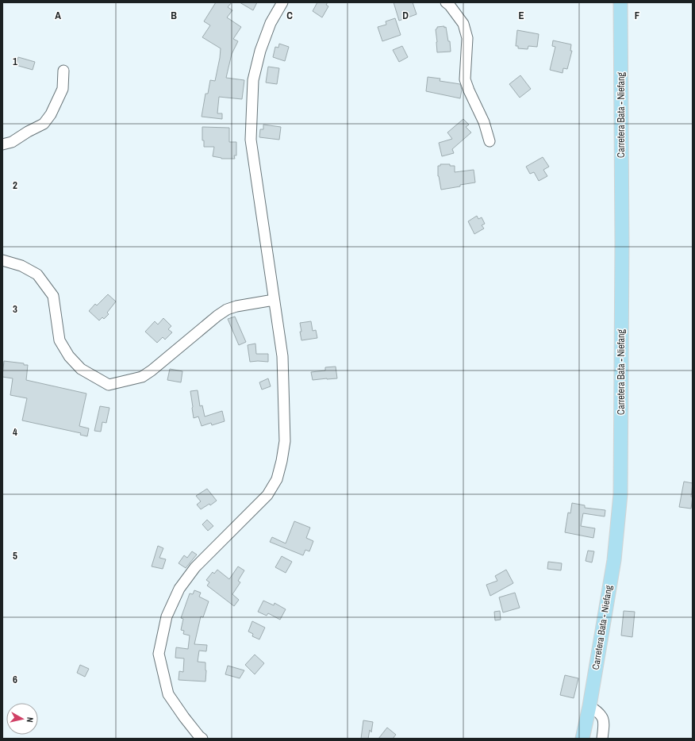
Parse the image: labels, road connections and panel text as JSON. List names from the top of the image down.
{
  "streets": {
    "main road": ["Carretera Bata - Niefang"]
  },
  "north": "right",
  "grid": {
    "columns": [
      "A",
      "B",
      "C",
      "D",
      "E",
      "F"
    ],
    "rows": [
      "1",
      "2",
      "3",
      "4",
      "5",
      "6"
    ]
  }
}
